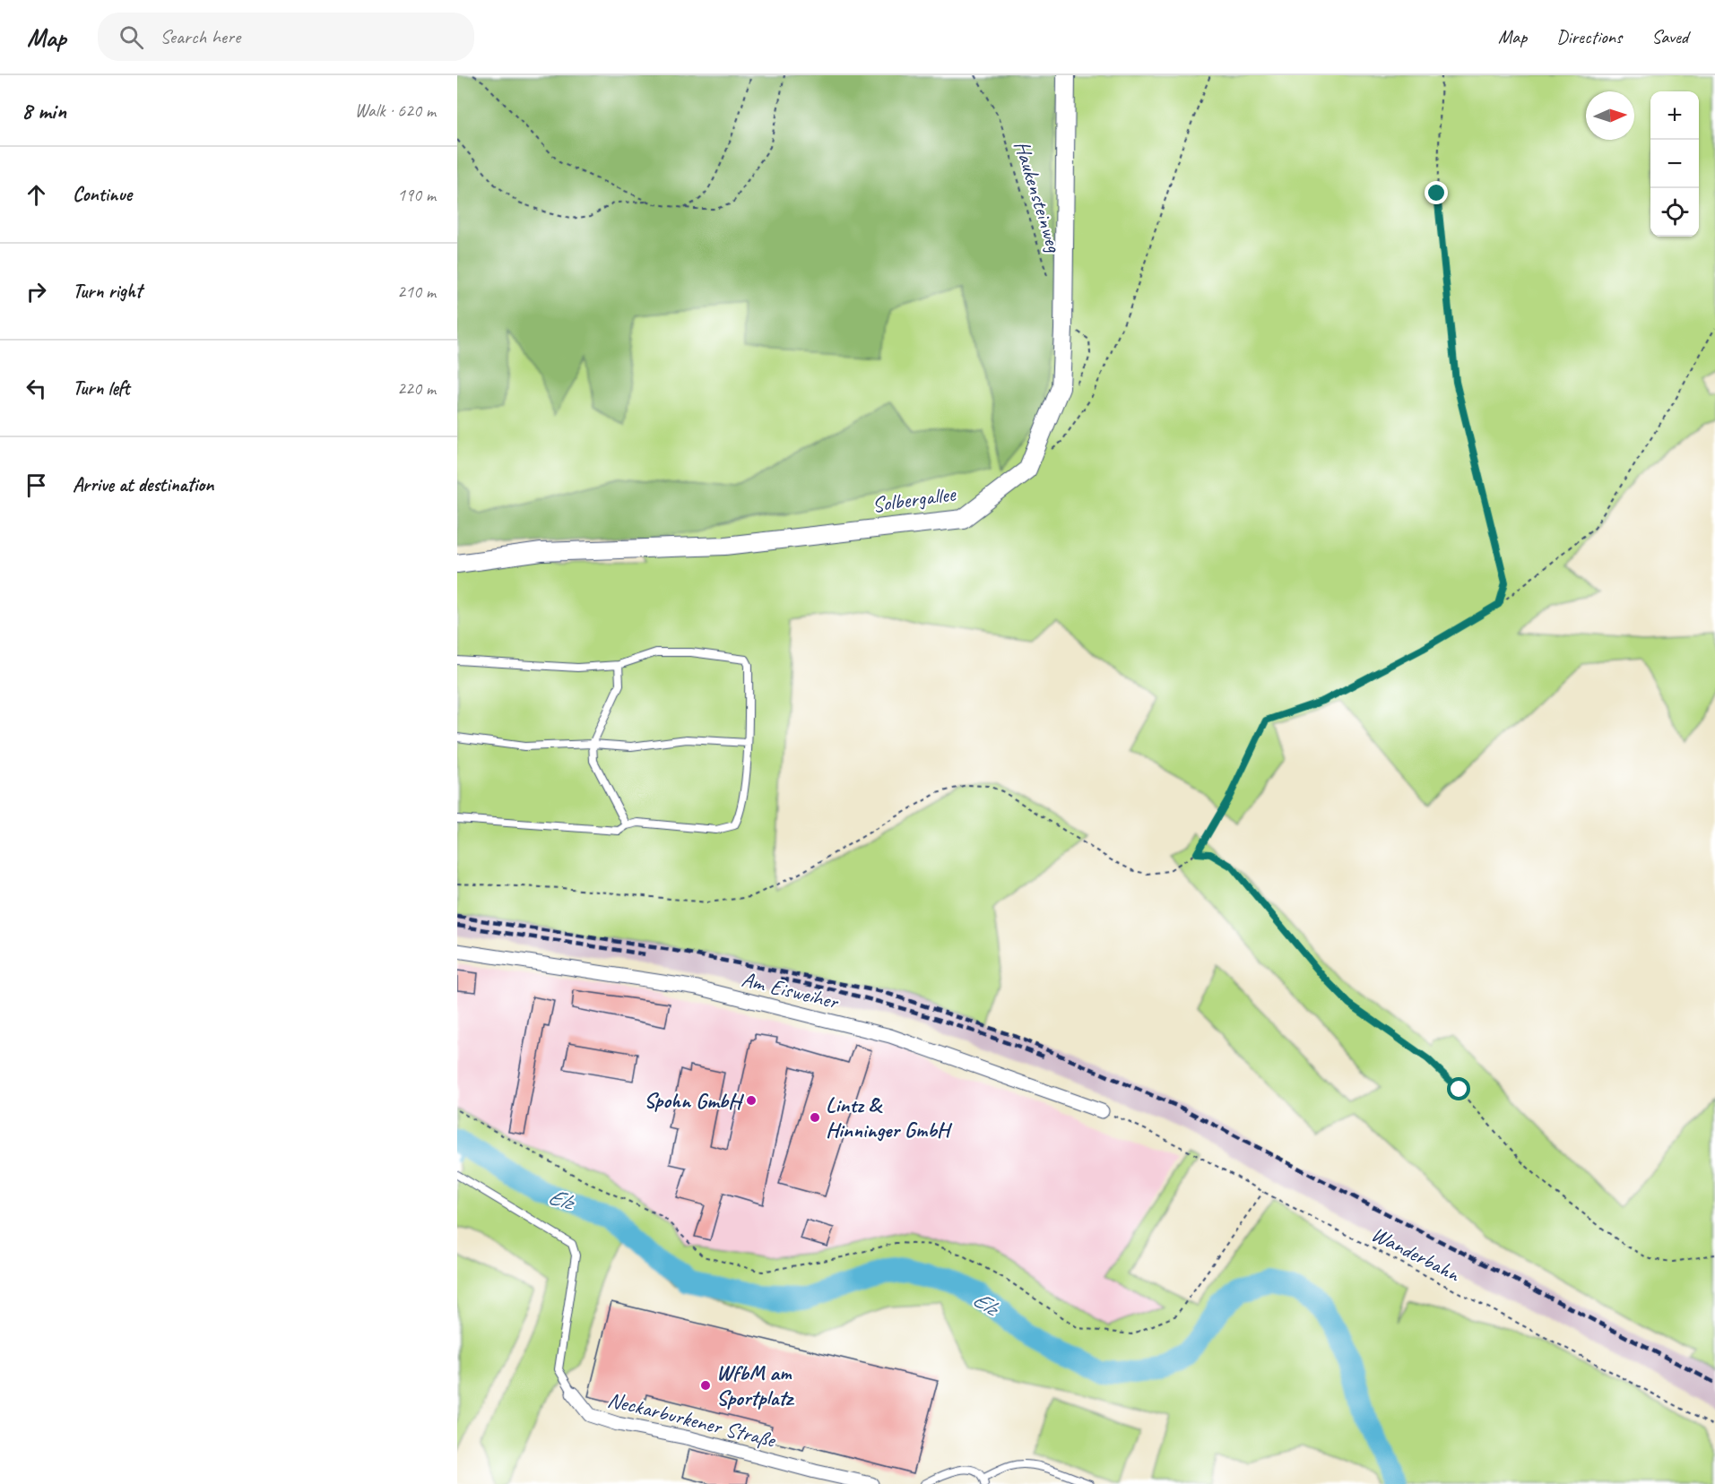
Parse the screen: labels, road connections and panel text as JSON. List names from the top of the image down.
{
  "streets": {
    "street": ["Solbergallee", "Am Eisweiher", "Neckarburkener Straße"],
    "path": ["Haukensteinweg", "Wanderbahn"]
  },
  "crossings": [
    ["Am Eisweiher", "Wanderbahn"]
  ],
  "water": ["Elz"],
  "places": ["Spohn GmbH", "Lintz & Hinninger GmbH", "WfbM am Sportplatz"],
  "north": "right",
  "page": {
    "header": "Map",
    "search": "Search here",
    "nav": ["Map", "Directions", "Saved"],
    "heading": ["8 min", "Walk · 620 m"],
    "map_buttons": ["+", "−"],
    "list": [
      ["Continue", "190 m"],
      ["Turn right", "210 m"],
      ["Turn left", "220 m"],
      "Arrive at destination"
    ]
  }
}
